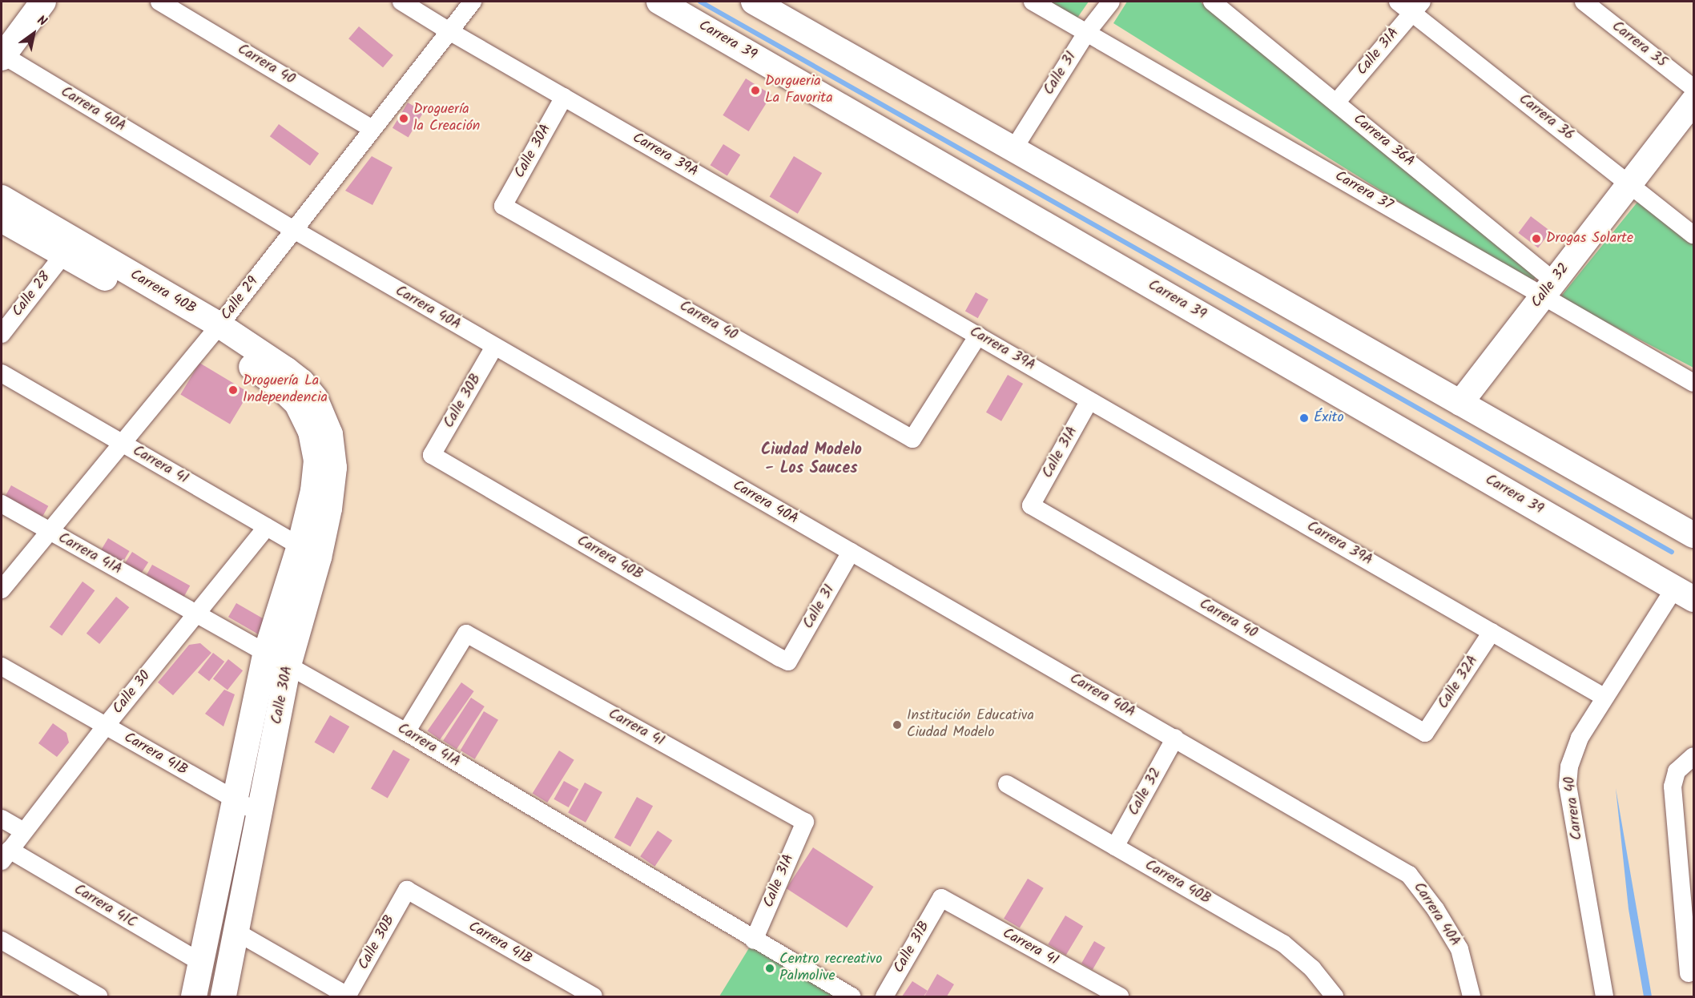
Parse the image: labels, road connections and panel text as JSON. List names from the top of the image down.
{
  "streets": {
    "main road": [
      "Carrera 39",
      "Calle 30A",
      "Calle 32",
      "Carrera 40B"
    ],
    "street": [
      "Carrera 35",
      "Calle 31A",
      "Carrera 40",
      "Calle 31",
      "Carrera 40A",
      "Carrera 36",
      "Carrera 36A",
      "Carrera 39A",
      "Carrera 37",
      "Calle 28",
      "Calle 29",
      "Calle 30B",
      "Carrera 41",
      "Carrera 41A",
      "Calle 32A",
      "Calle 30",
      "Carrera 41B",
      "Carrera 41C",
      "Calle 31B"
    ]
  },
  "crossings": [
    ["Carrera 39", "Carrera 40"],
    ["Calle 31A", "Carrera 40"],
    ["Calle 31A", "Carrera 36"],
    ["Calle 31A", "Carrera 36A"],
    ["Calle 31A", "Carrera 39A"],
    ["Calle 31A", "Carrera 41"],
    ["Calle 31A", "Carrera 41A"],
    ["Carrera 40", "Calle 30A"],
    ["Carrera 40", "Carrera 39A"],
    ["Carrera 40", "Calle 29"],
    ["Carrera 40", "Calle 32A"],
    ["Calle 31", "Carrera 40A"],
    ["Calle 31", "Carrera 37"],
    ["Calle 31", "Carrera 40B"],
    ["Carrera 40A", "Calle 32"],
    ["Carrera 40A", "Calle 29"],
    ["Carrera 40A", "Calle 30B"],
    ["Carrera 36", "Calle 32"],
    ["Carrera 36A", "Carrera 37"],
    ["Carrera 36A", "Calle 32"],
    ["Calle 30A", "Carrera 39A"],
    ["Calle 30A", "Carrera 40B"],
    ["Calle 30A", "Carrera 41"],
    ["Calle 30A", "Carrera 41A"],
    ["Calle 30A", "Carrera 41B"],
    ["Calle 30A", "Carrera 41C"],
    ["Carrera 39A", "Calle 29"],
    ["Carrera 39A", "Calle 32A"],
    ["Carrera 37", "Calle 32"],
    ["Calle 32", "Carrera 40B"],
    ["Carrera 40B", "Calle 28"],
    ["Carrera 40B", "Calle 29"],
    ["Carrera 40B", "Calle 30B"],
    ["Calle 29", "Carrera 41"],
    ["Calle 29", "Carrera 41A"],
    ["Calle 30B", "Carrera 41B"],
    ["Carrera 41", "Carrera 41A"],
    ["Carrera 41", "Calle 30"],
    ["Carrera 41", "Calle 31B"],
    ["Carrera 41A", "Calle 30"],
    ["Calle 30", "Carrera 41B"],
    ["Calle 30", "Carrera 41C"]
  ],
  "districts": ["Ciudad Modelo - Los Sauces"],
  "places": [
    "Dorgueria La Favorita",
    "Droguería la Creación",
    "Drogas Solarte",
    "Droguería La Independencia",
    "Éxito",
    "Institución Educativa Ciudad Modelo",
    "Centro recreativo Palmolive"
  ],
  "north": "top right"
}
